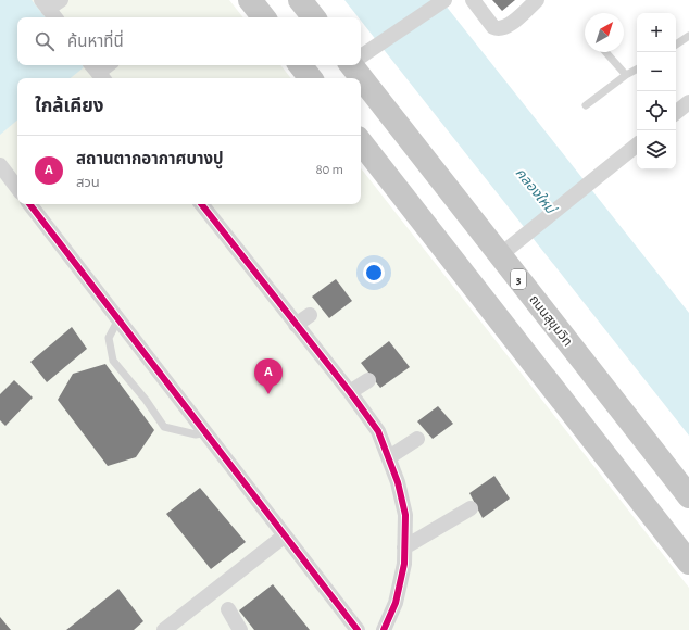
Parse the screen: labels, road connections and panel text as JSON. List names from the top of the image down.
{
  "streets": {
    "highway": ["3", "ถนนสุขุมวิท"]
  },
  "water": ["คลองใหม่"],
  "north": "top right",
  "page": {
    "map_buttons": ["+", "−"],
    "search": "ค้นหาที่นี่",
    "heading": "ใกล้เคียง",
    "list": [
      {
        "mark": "A",
        "name": "สถานตากอากาศบางปู",
        "note": "สวน",
        "value": "80 m"
      }
    ],
    "pins": "A"
  }
}
